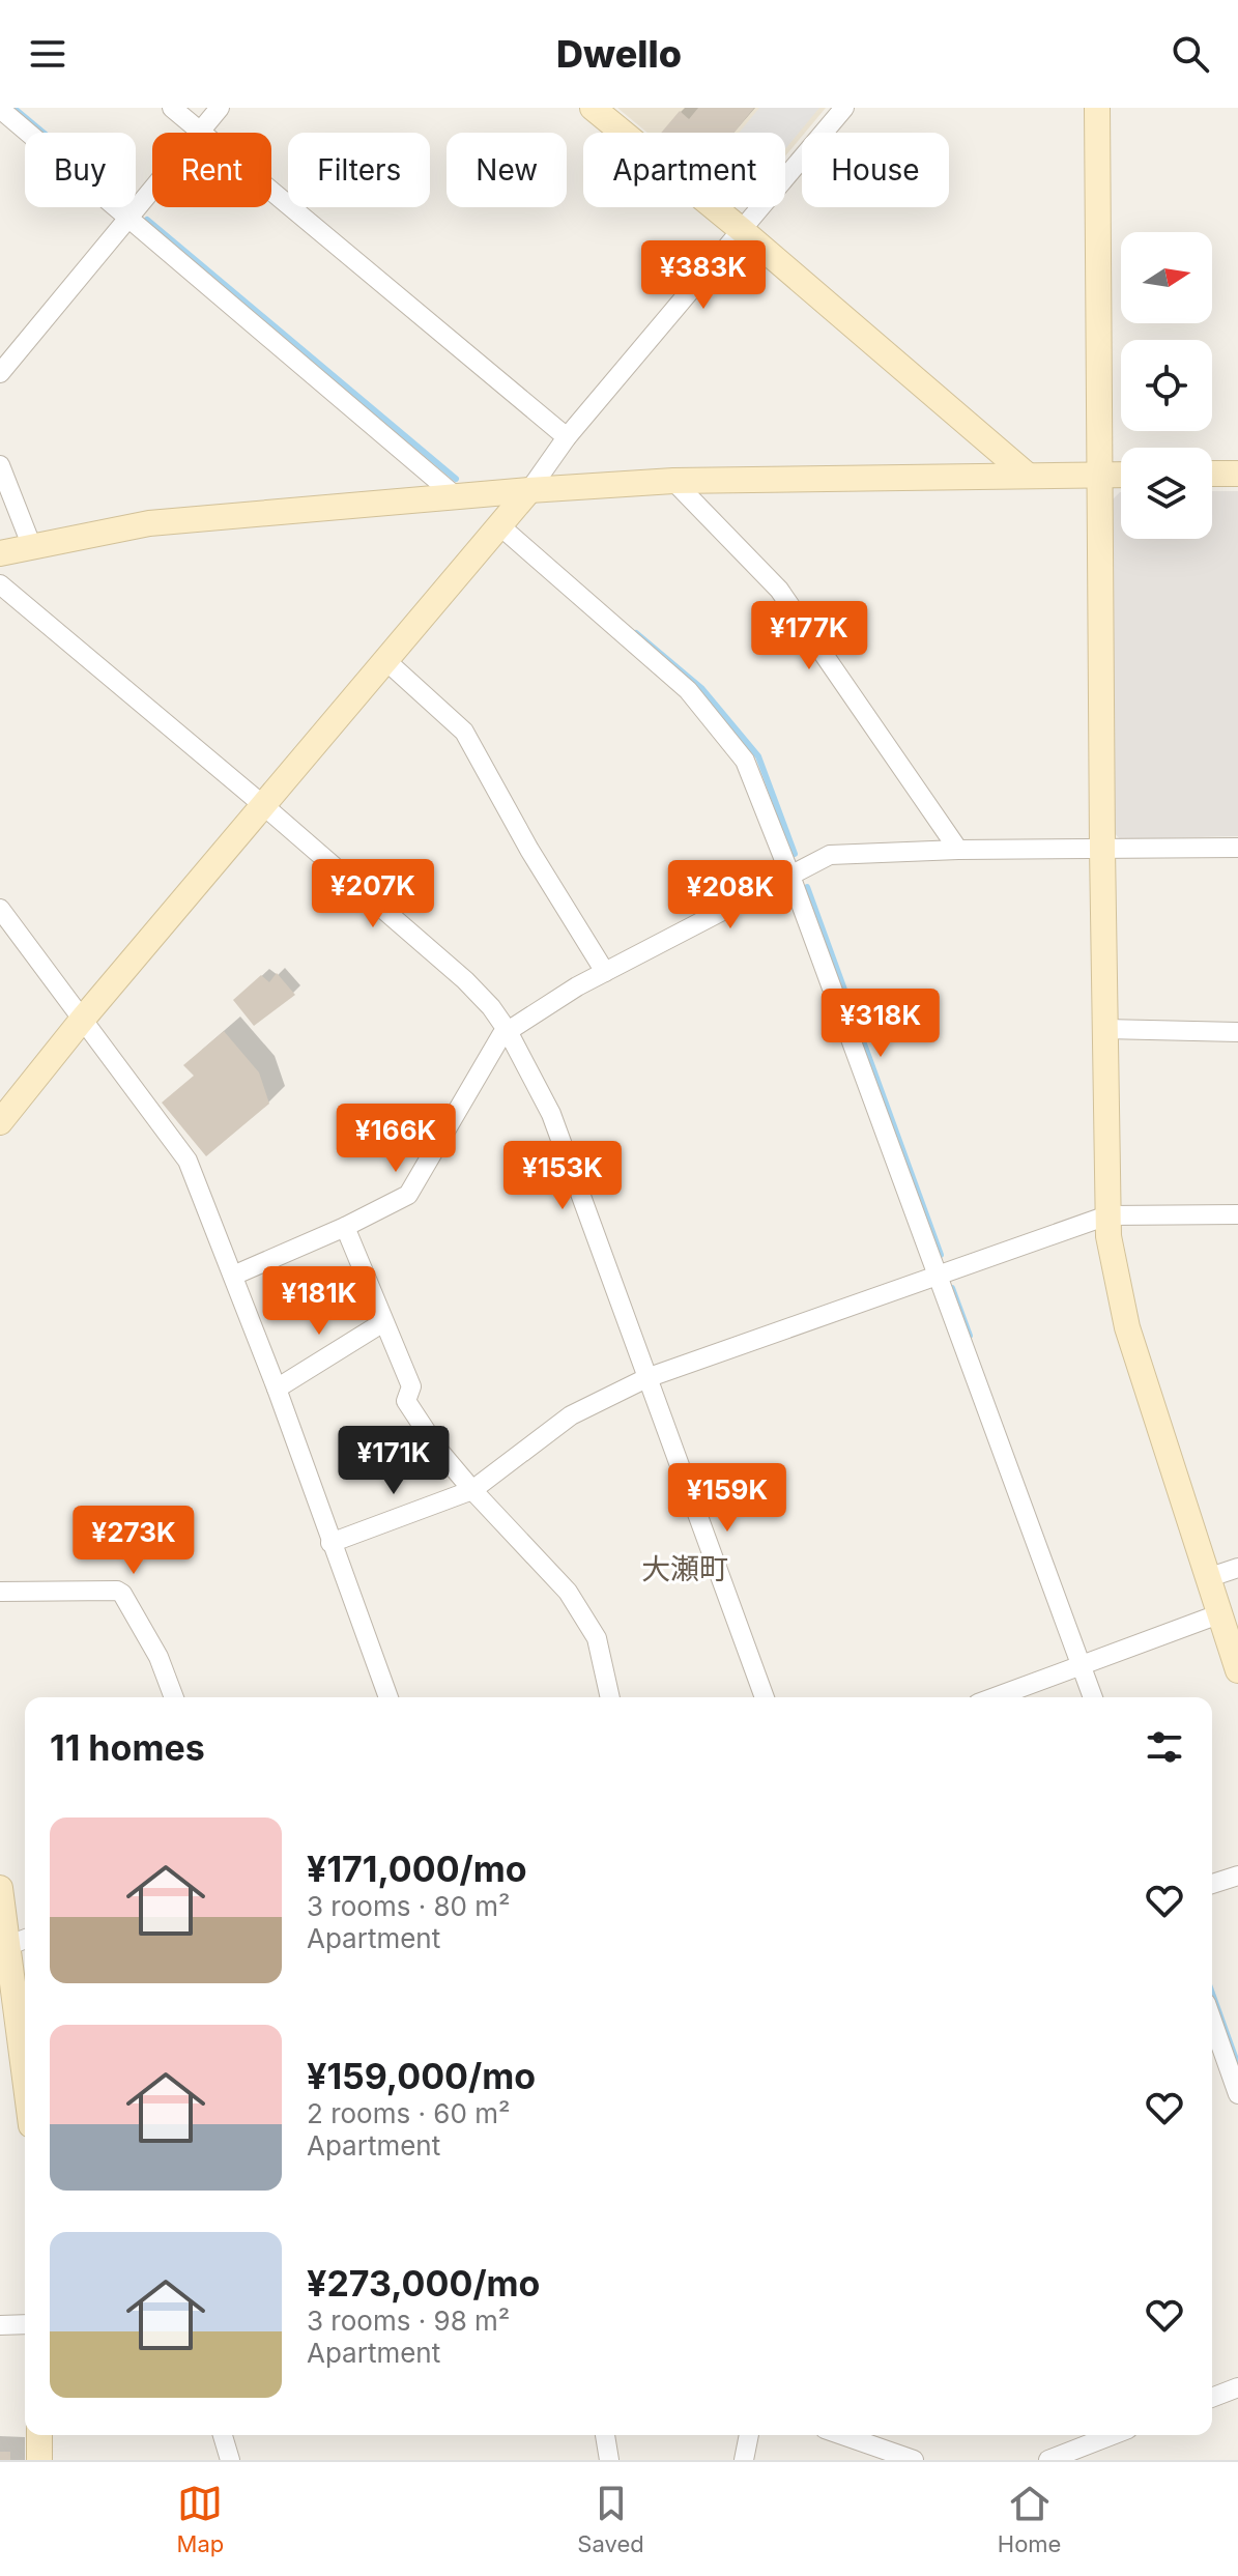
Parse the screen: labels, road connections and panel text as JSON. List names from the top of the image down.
{
  "districts": ["大瀬町"],
  "north": "right",
  "page": {
    "header": "Dwello",
    "chip": [
      "Buy",
      "Rent",
      "Filters",
      "New",
      "Apartment",
      "House"
    ],
    "price": [
      "¥383K",
      "¥177K",
      "¥207K",
      "¥208K",
      "¥318K",
      "¥166K",
      "¥153K",
      "¥181K",
      "¥171K",
      "¥159K",
      "¥273K"
    ],
    "heading": "11 homes",
    "list": [
      {
        "name": "¥171,000/mo",
        "note": "3 rooms · 80 m² · Apartment"
      },
      {
        "name": "¥159,000/mo",
        "note": "2 rooms · 60 m² · Apartment"
      },
      {
        "name": "¥273,000/mo",
        "note": "3 rooms · 98 m² · Apartment"
      }
    ],
    "tabs": ["Map", "Saved", "Home"]
  }
}
